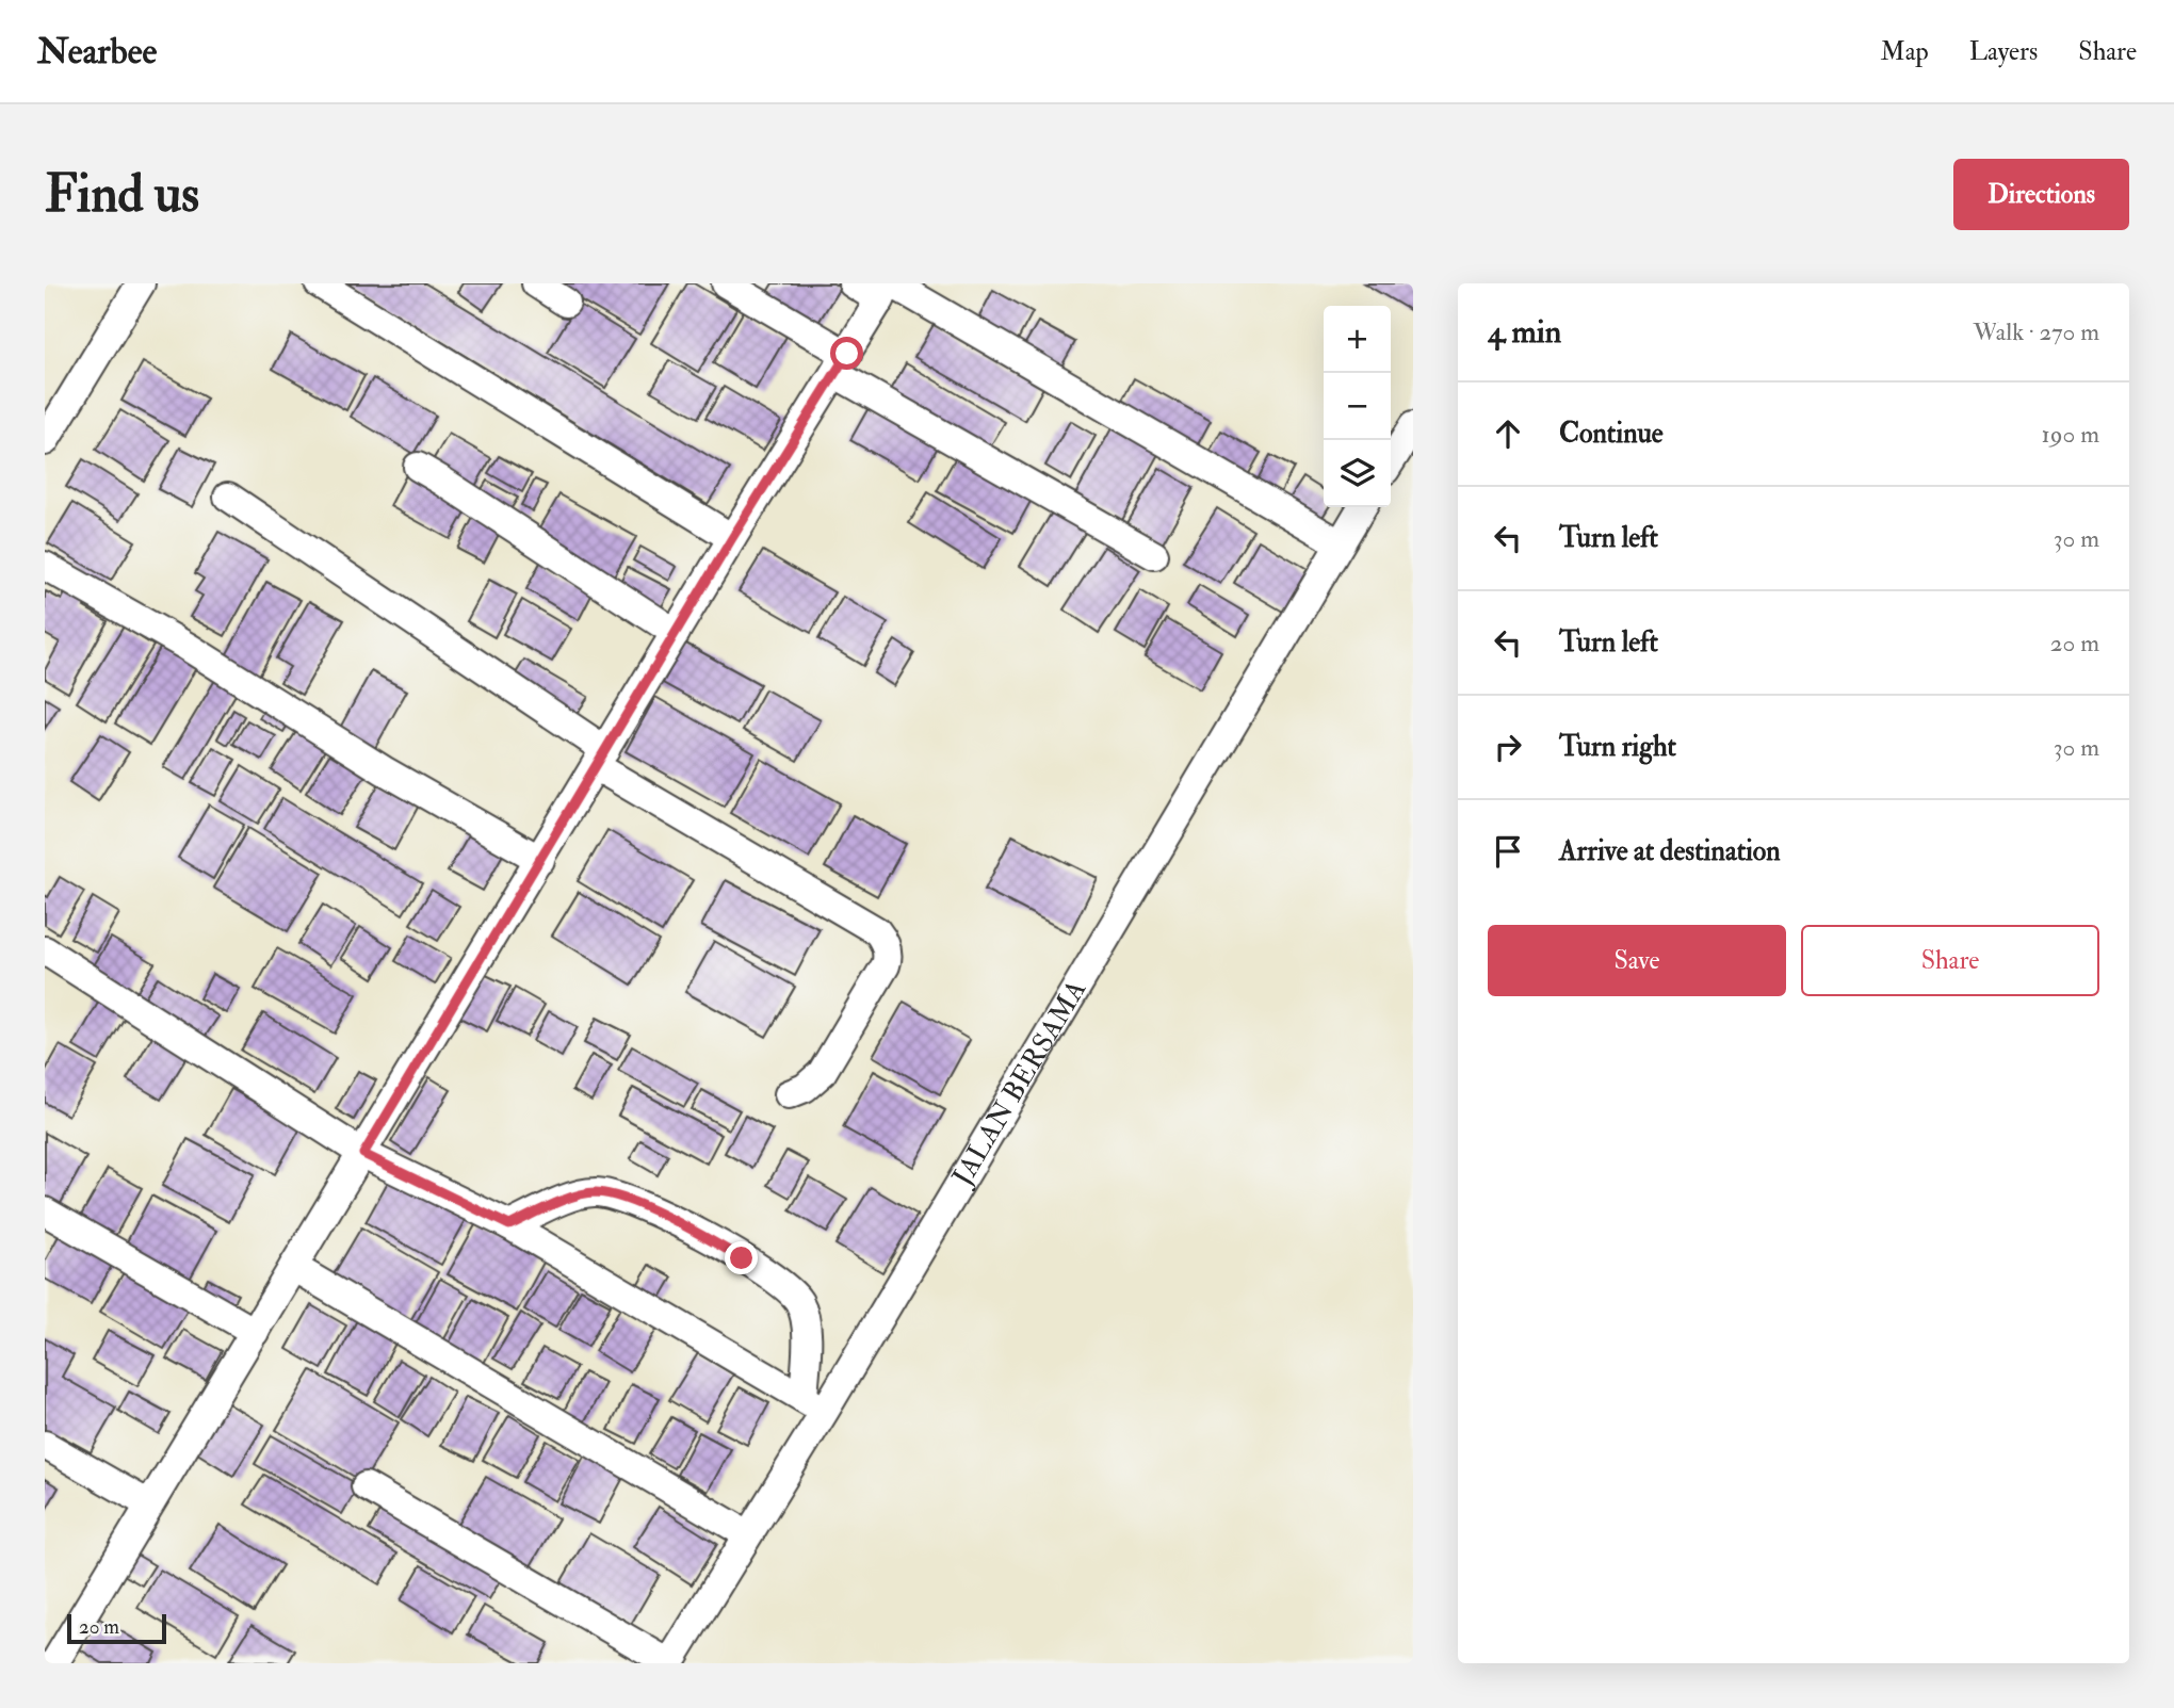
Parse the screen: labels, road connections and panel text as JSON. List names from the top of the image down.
{
  "streets": {
    "street": ["JALAN BERSAMA"]
  },
  "scale_bar": "20 m",
  "page": {
    "header": "Nearbee",
    "nav": ["Map", "Layers", "Share"],
    "buttons": [
      "Directions",
      ["Save", "Share"]
    ],
    "title": "Find us",
    "heading": ["4 min", "Walk · 270 m"],
    "map_buttons": ["+", "−"],
    "list": [
      ["Continue", "190 m"],
      ["Turn left", "30 m"],
      ["Turn left", "20 m"],
      ["Turn right", "30 m"],
      "Arrive at destination"
    ],
    "scale": "20 m"
  }
}
